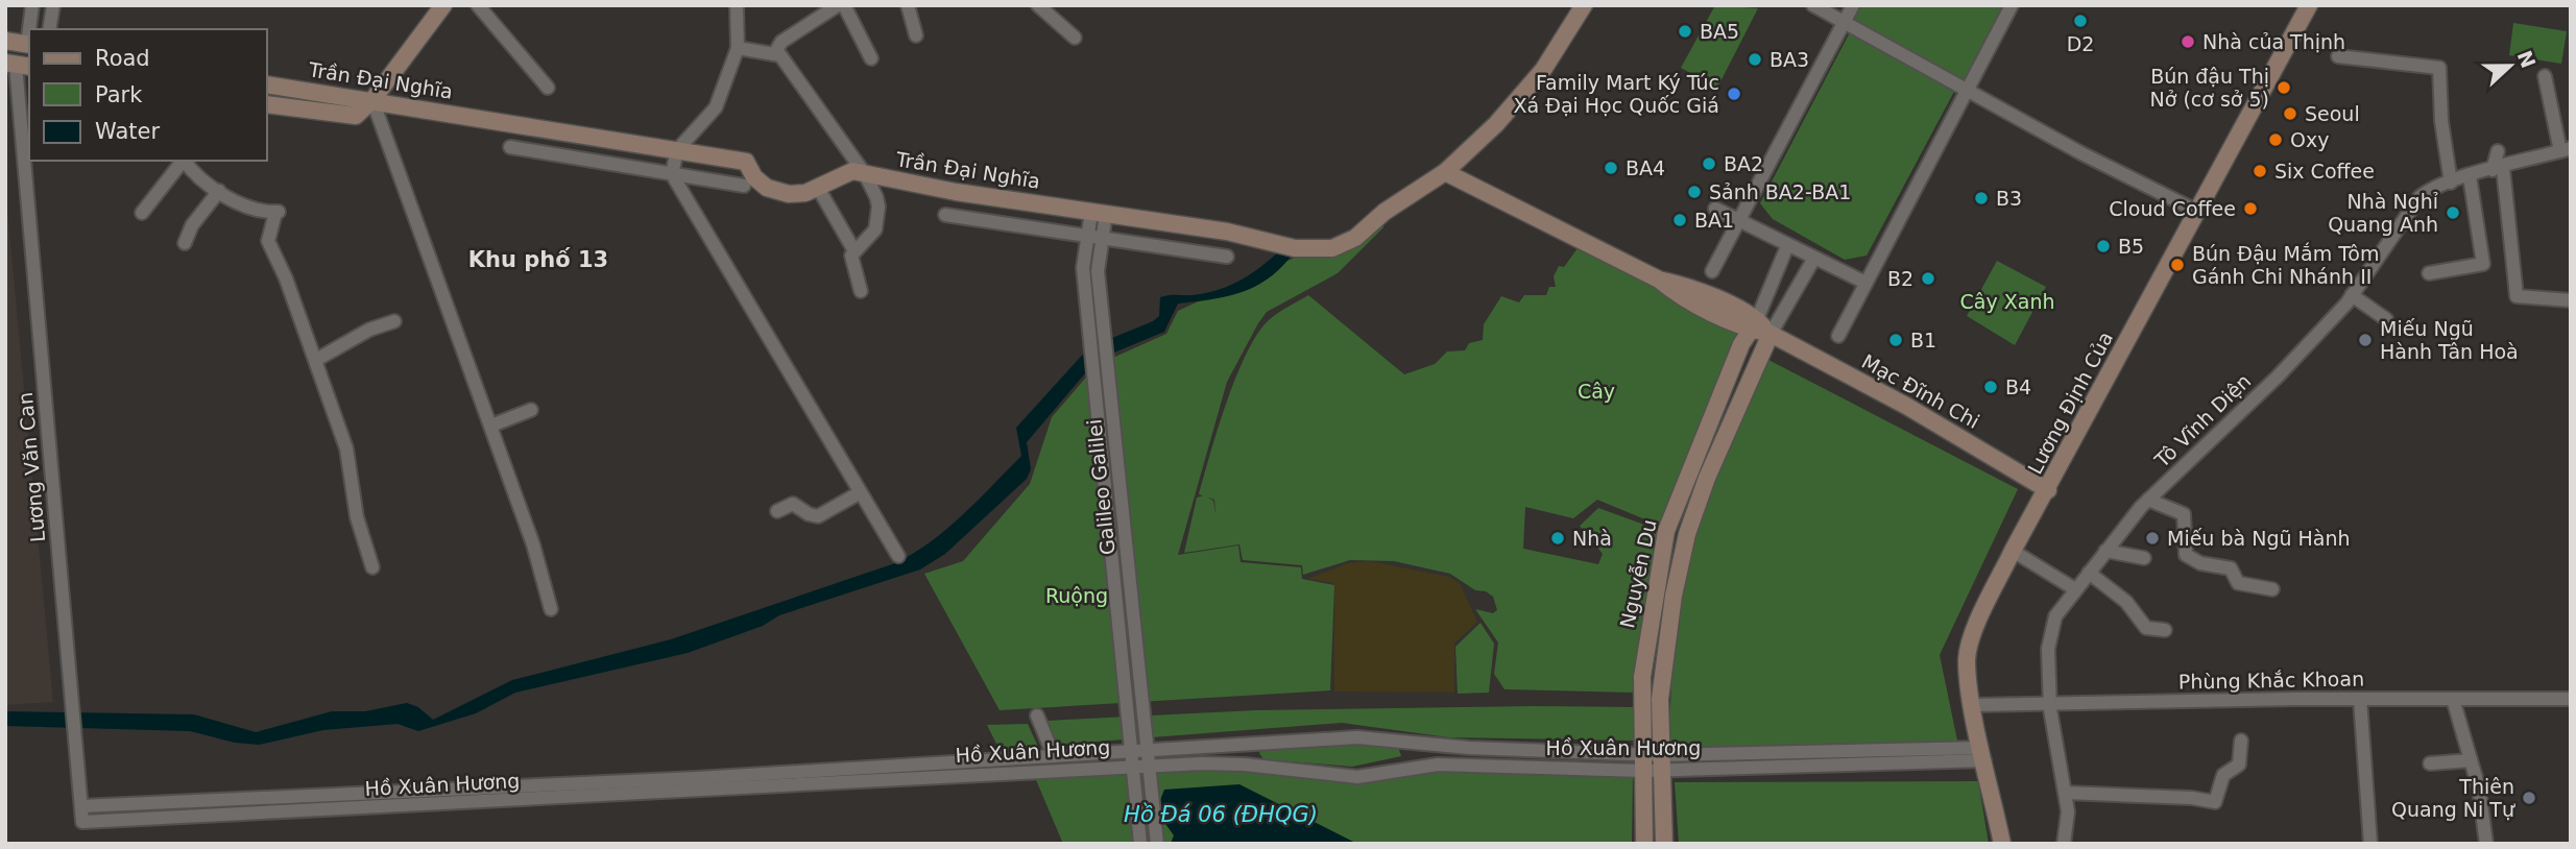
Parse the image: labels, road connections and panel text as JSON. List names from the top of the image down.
{
  "streets": {
    "street": [
      "Trần Đại Nghĩa",
      "Mạc Đĩnh Chi",
      "Lương Định Của",
      "Tô Vĩnh Diện",
      "Lương Văn Can",
      "Galileo Galilei",
      "Nguyễn Du",
      "Phùng Khắc Khoan",
      "Hồ Xuân Hương"
    ]
  },
  "crossings": [
    ["Trần Đại Nghĩa", "Mạc Đĩnh Chi"],
    ["Mạc Đĩnh Chi", "Lương Định Của"],
    ["Mạc Đĩnh Chi", "Nguyễn Du"],
    ["Lương Định Của", "Phùng Khắc Khoan"],
    ["Lương Định Của", "Hồ Xuân Hương"],
    ["Tô Vĩnh Diện", "Phùng Khắc Khoan"],
    ["Lương Văn Can", "Hồ Xuân Hương"],
    ["Galileo Galilei", "Hồ Xuân Hương"],
    ["Nguyễn Du", "Hồ Xuân Hương"]
  ],
  "districts": ["Khu phố 13"],
  "water": ["Hồ Đá 06 (ĐHQG)"],
  "parks": ["Cây Xanh", "Cây", "Ruộng"],
  "places": [
    "D2",
    "BA5",
    "Nhà của Thịnh",
    "BA3",
    "Bún đậu Thị Nở (cơ sở 5)",
    "Family Mart Ký Túc Xá Đại Học Quốc Giá",
    "Seoul",
    "Oxy",
    "BA2",
    "BA4",
    "Six Coffee",
    "Sảnh BA2-BA1",
    "B3",
    "Cloud Coffee",
    "Nhà Nghỉ Quang Anh",
    "BA1",
    "B5",
    "Bún Đậu Mắm Tôm Gánh Chi Nhánh II",
    "B2",
    "B1",
    "Miếu Ngũ Hành Tân Hoà",
    "B4",
    "Nhà",
    "Miếu bà Ngũ Hành",
    "Thiên Quang Ni Tự"
  ],
  "legend": ["Road", "Park", "Water"],
  "north": "right"
}
